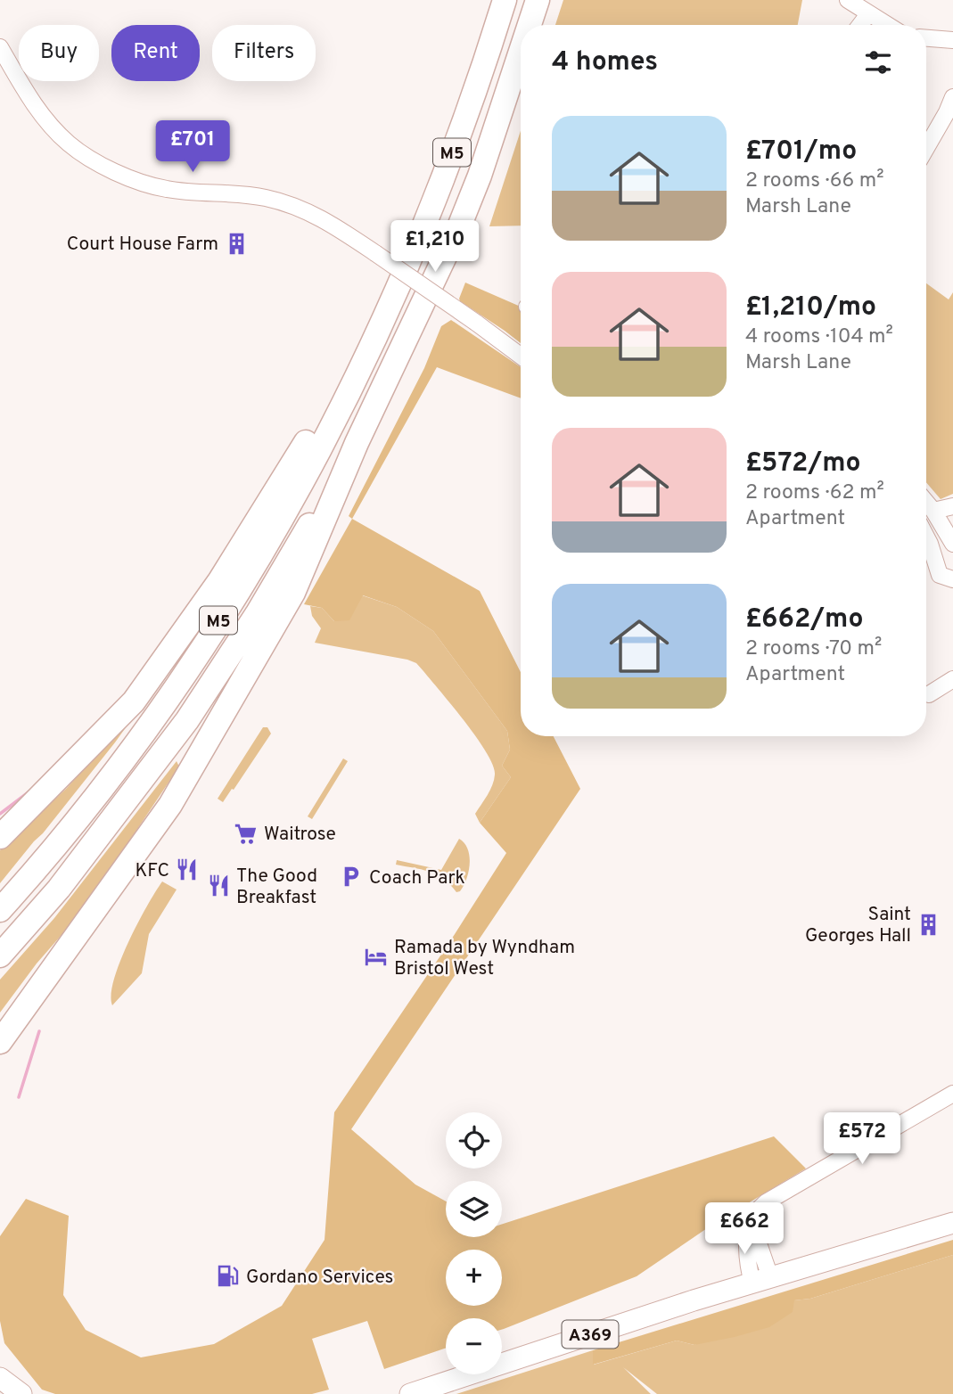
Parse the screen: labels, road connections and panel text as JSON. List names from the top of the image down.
{
  "streets": {
    "highway": ["M5"],
    "main road": ["A369"]
  },
  "places": {
    "building": ["Court House Farm", "Saint Georges Hall"],
    "supermarket": ["Waitrose"],
    "restaurant": ["KFC", "The Good Breakfast"],
    "parking": ["Coach Park"],
    "hotel": ["Ramada by Wyndham Bristol West"],
    "fuel station": ["Gordano Services"]
  },
  "page": {
    "chip": ["Buy", "Rent", "Filters"],
    "heading": "4 homes",
    "list": [
      {
        "name": "£701/mo",
        "note": "2 rooms · 66 m² · Marsh Lane"
      },
      {
        "name": "£1,210/mo",
        "note": "4 rooms · 104 m² · Marsh Lane"
      },
      {
        "name": "£572/mo",
        "note": "2 rooms · 62 m² · Apartment"
      },
      {
        "name": "£662/mo",
        "note": "2 rooms · 70 m² · Apartment"
      }
    ],
    "price": [
      "£701",
      "£1,210",
      "£572",
      "£662"
    ],
    "map_buttons": ["+", "−"]
  }
}
